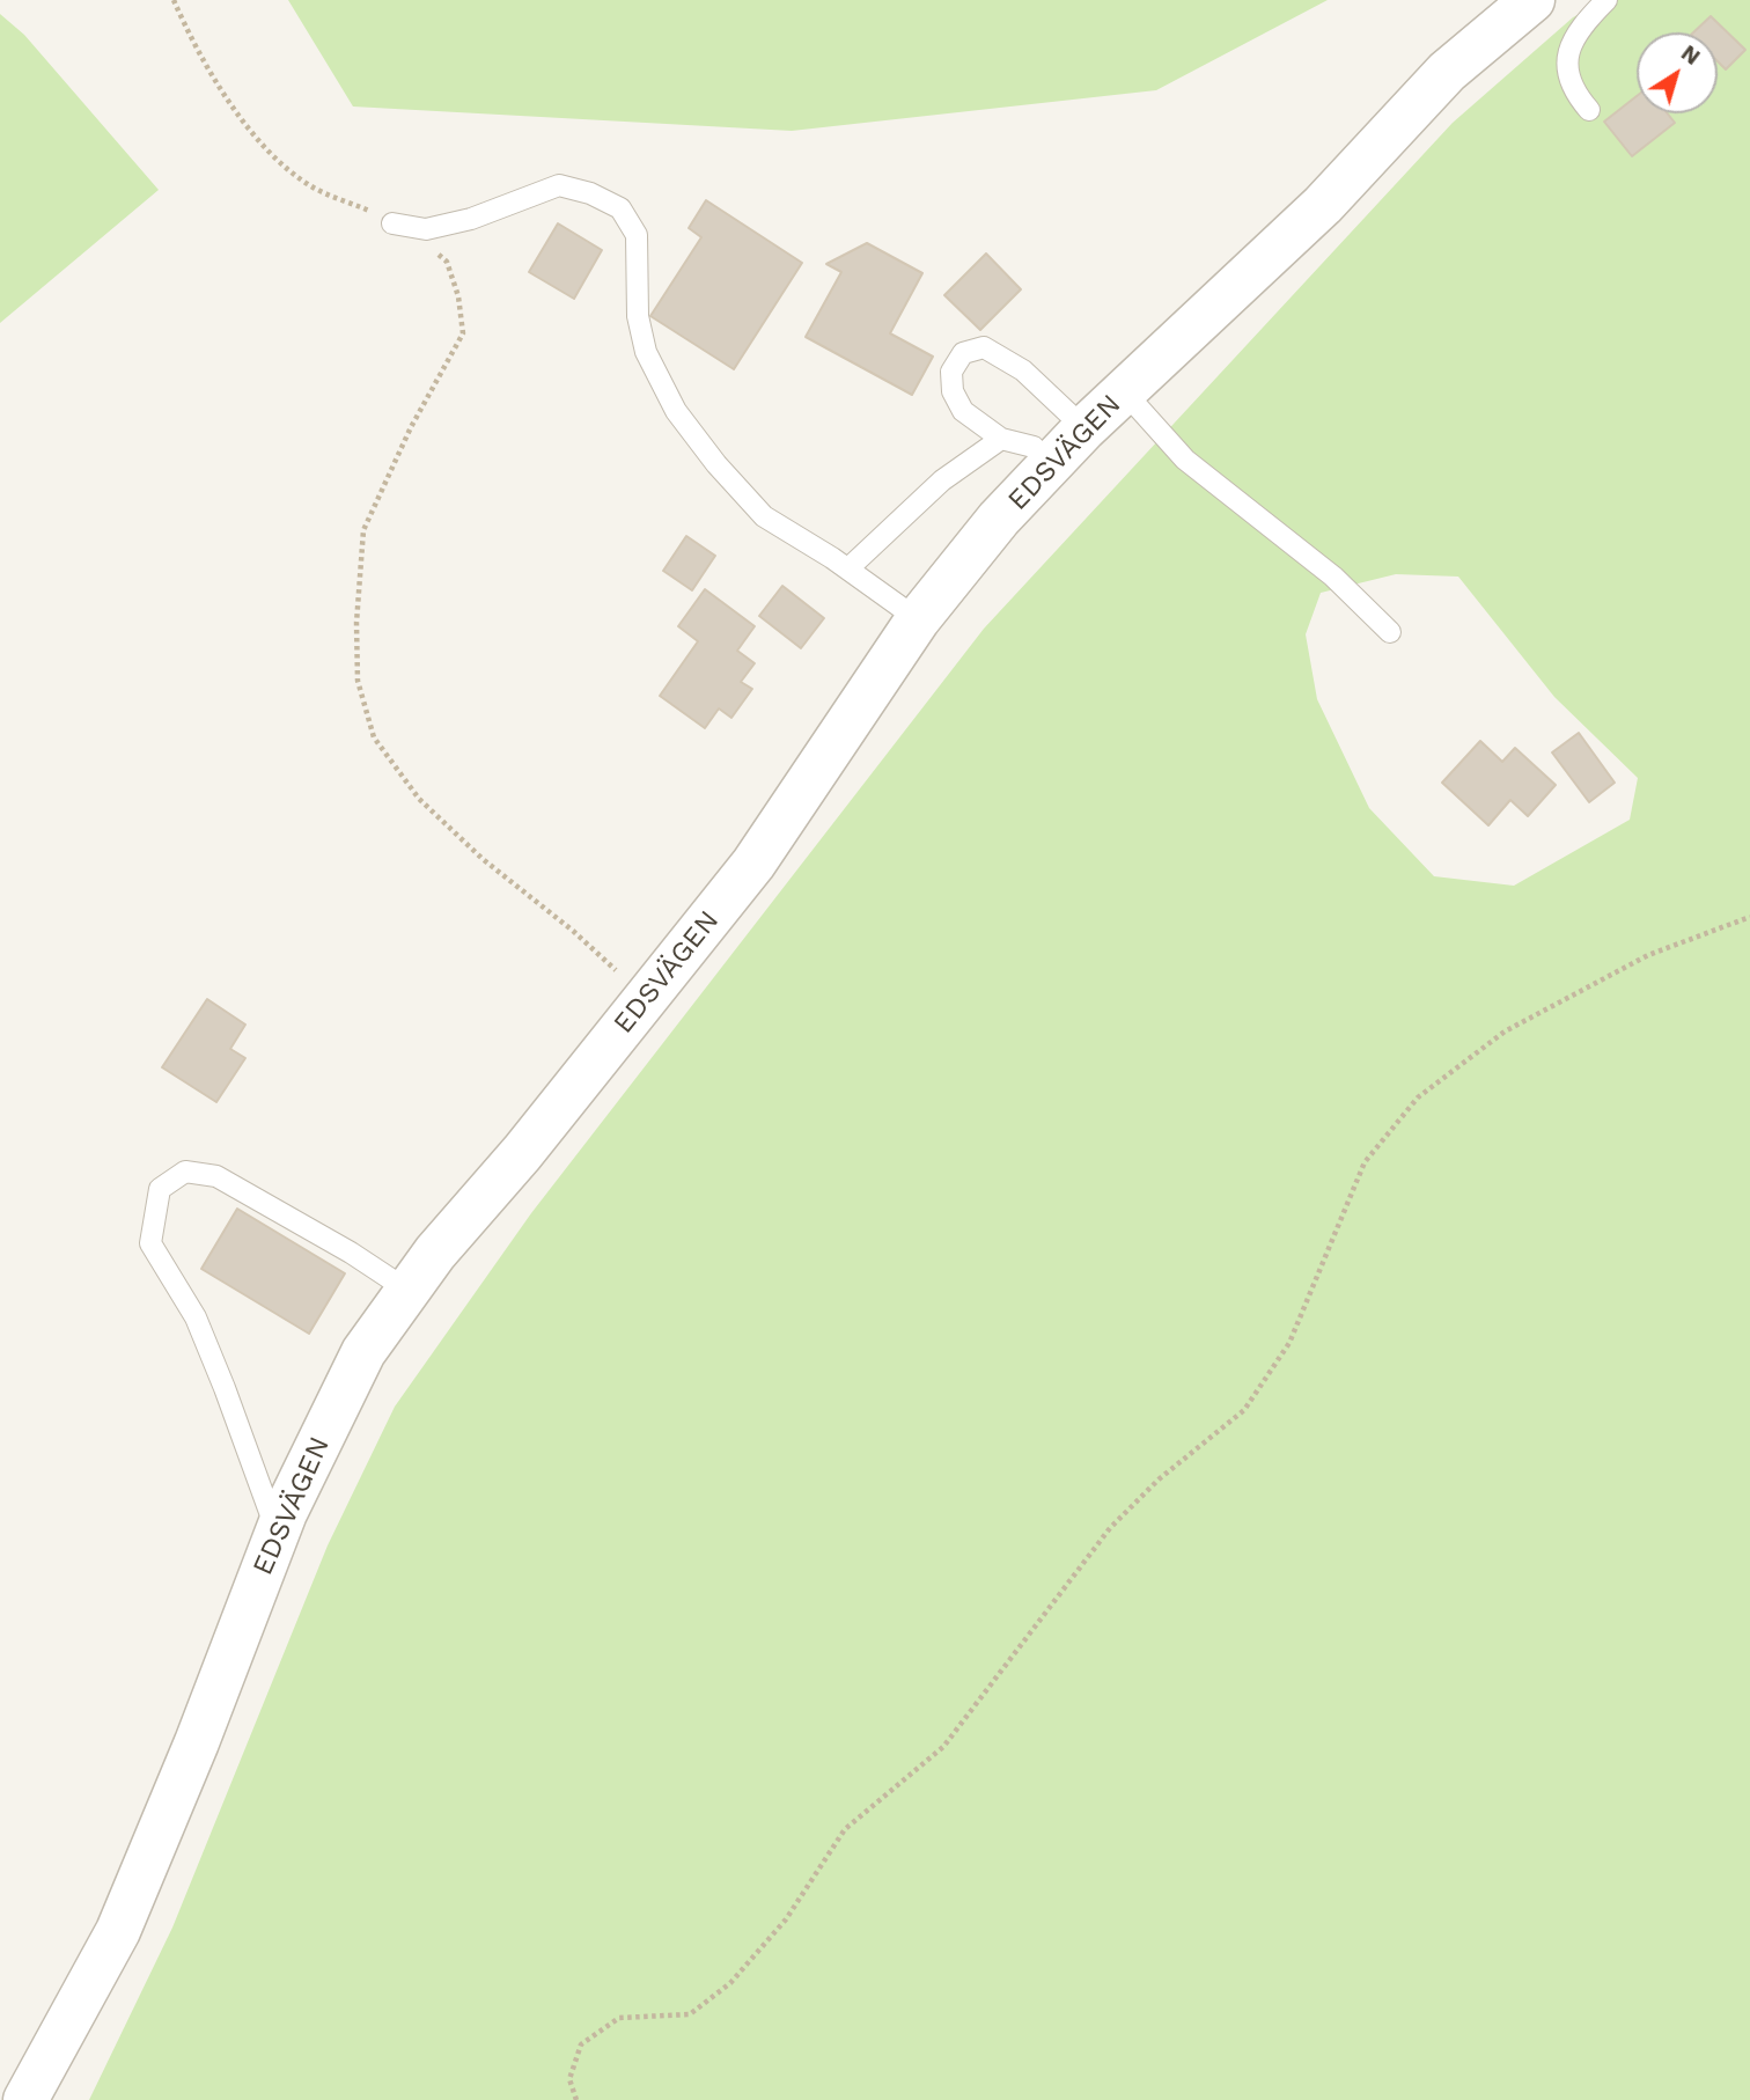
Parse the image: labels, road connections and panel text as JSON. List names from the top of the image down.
{
  "streets": {
    "street": ["EDSVÄGEN"]
  },
  "north": "top right"
}
